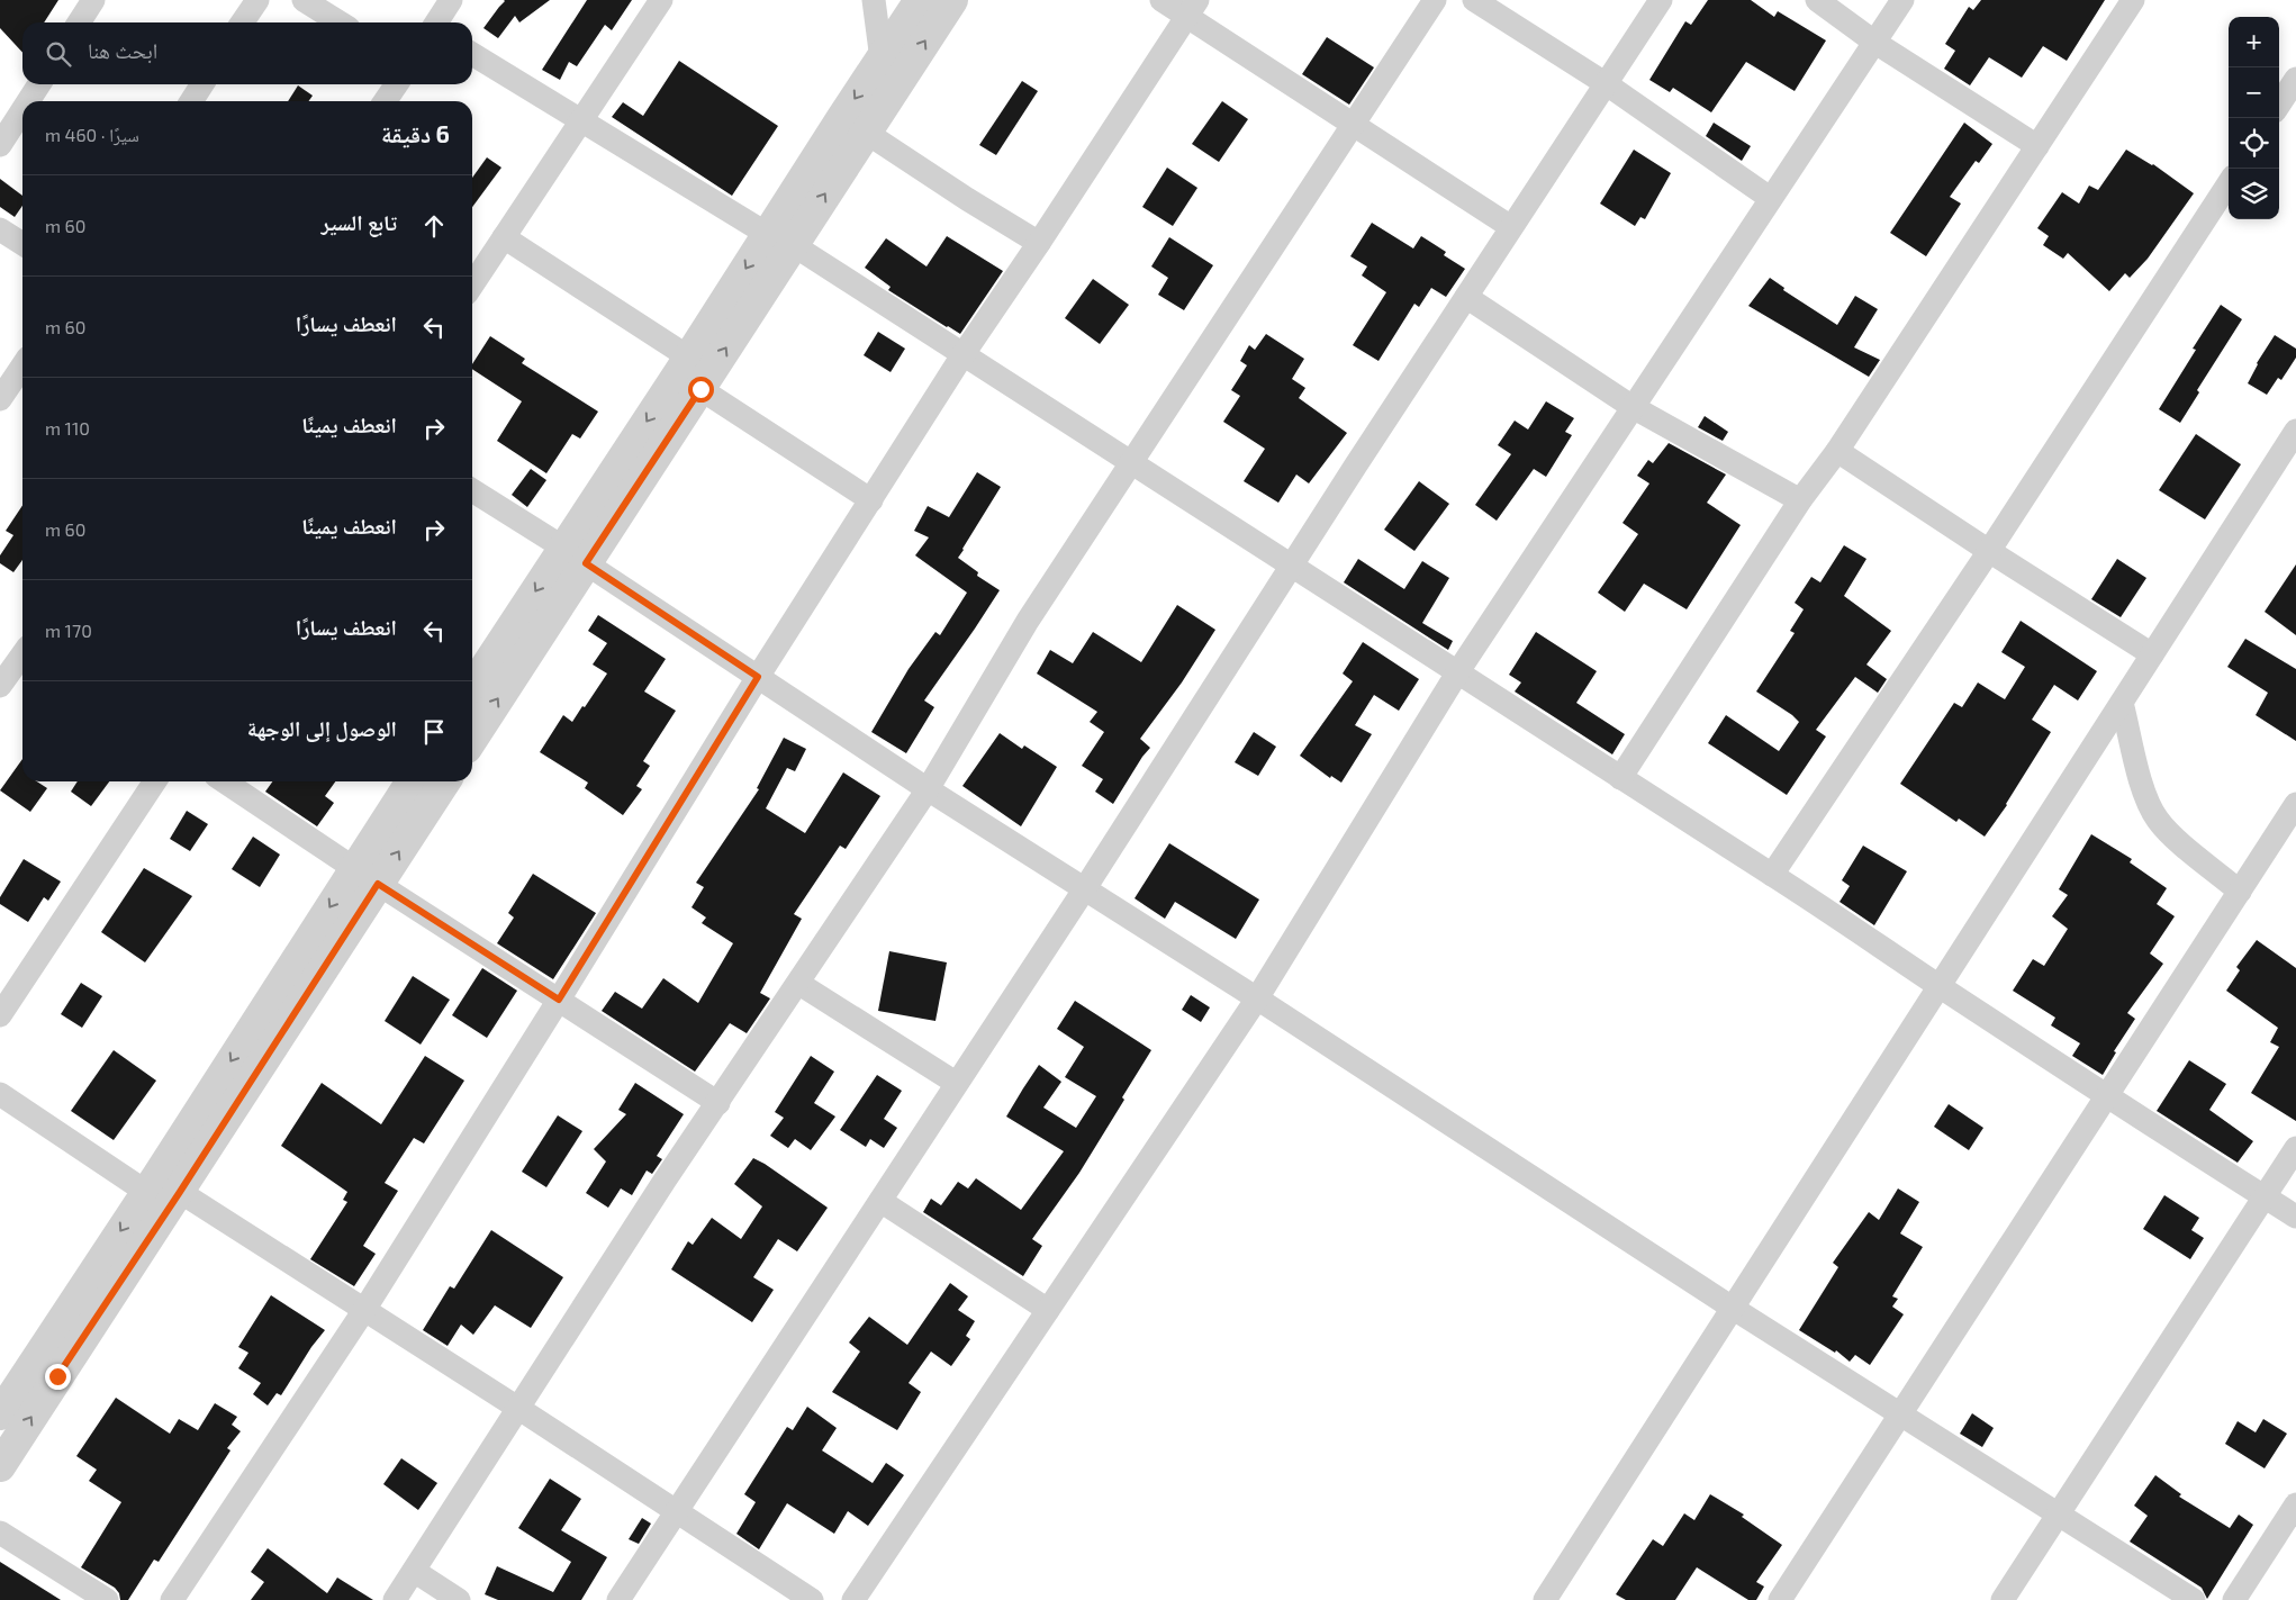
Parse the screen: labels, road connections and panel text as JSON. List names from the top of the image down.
{
  "page": {
    "map_buttons": ["+", "−"],
    "search": "ابحث هنا",
    "heading": ["6 دقيقة", "سيرًا · 460 m"],
    "list": [
      ["تابع السير", "60 m"],
      ["انعطف يسارًا", "60 m"],
      ["انعطف يمينًا", "110 m"],
      ["انعطف يمينًا", "60 m"],
      ["انعطف يسارًا", "170 m"],
      "الوصول إلى الوجهة"
    ]
  }
}
